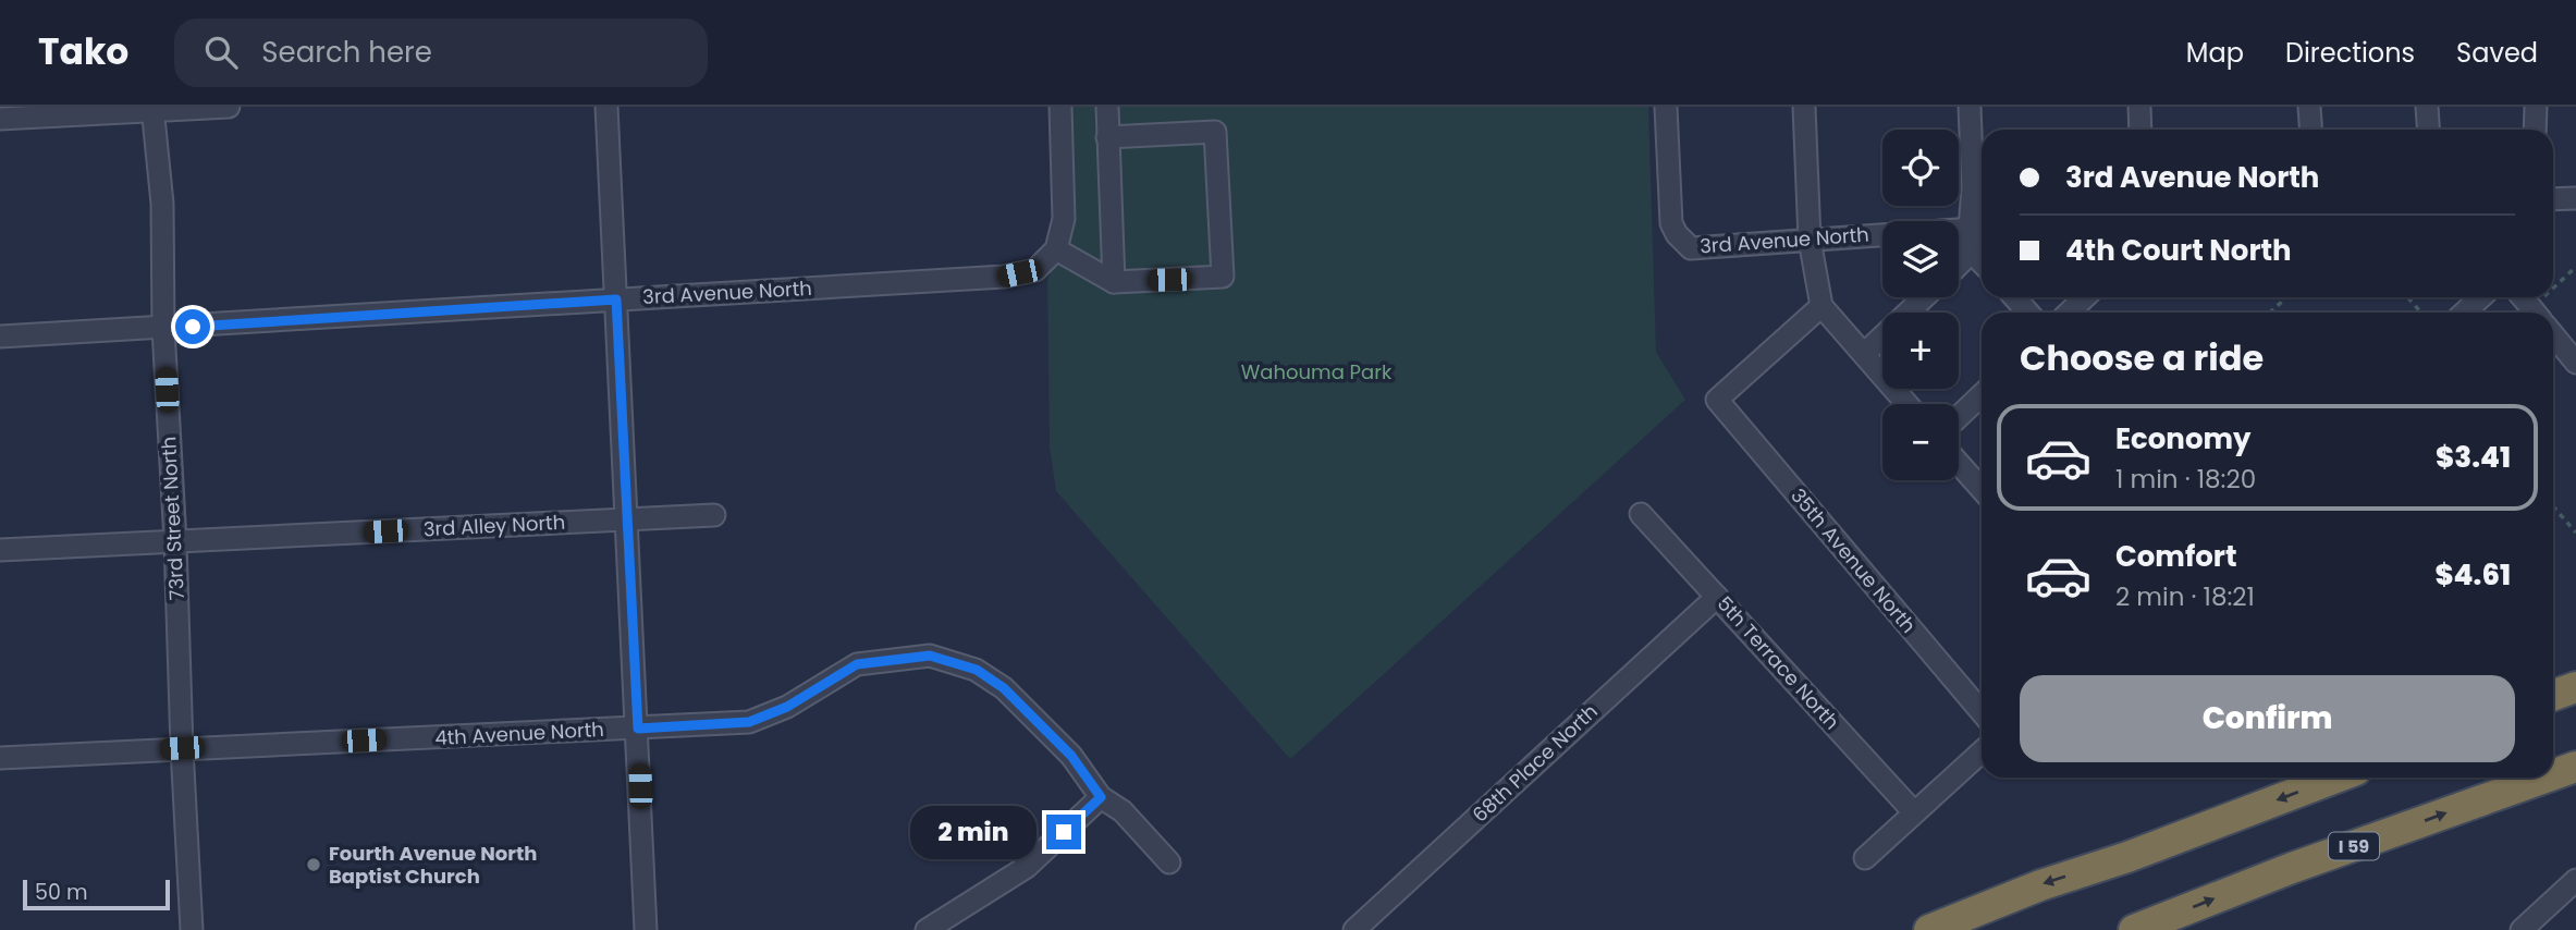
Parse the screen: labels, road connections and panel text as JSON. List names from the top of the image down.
{
  "streets": {
    "highway": ["I 59"],
    "street": [
      "3rd Avenue North",
      "73rd Street North",
      "3rd Alley North",
      "35th Avenue North",
      "5th Terrace North",
      "4th Avenue North",
      "68th Place North"
    ]
  },
  "crossings": [
    ["3rd Avenue North", "73rd Street North"],
    ["73rd Street North", "3rd Alley North"],
    ["73rd Street North", "4th Avenue North"],
    ["5th Terrace North", "68th Place North"]
  ],
  "parks": ["Wahouma Park"],
  "places": ["Fourth Avenue North Baptist Church"],
  "scale_bar": "50 m",
  "page": {
    "header": "Tako",
    "search": "Search here",
    "nav": ["Map", "Directions", "Saved"],
    "map_buttons": ["+", "−"],
    "banner": ["3rd Avenue North", "4th Court North"],
    "heading": "Choose a ride",
    "list": [
      {
        "name": "Economy",
        "note": "1 min · 18:20",
        "value": "$3.41"
      },
      {
        "name": "Comfort",
        "note": "2 min · 18:21",
        "value": "$4.61"
      }
    ],
    "buttons": "Confirm",
    "bubble": "2 min",
    "scale": "50 m"
  }
}
